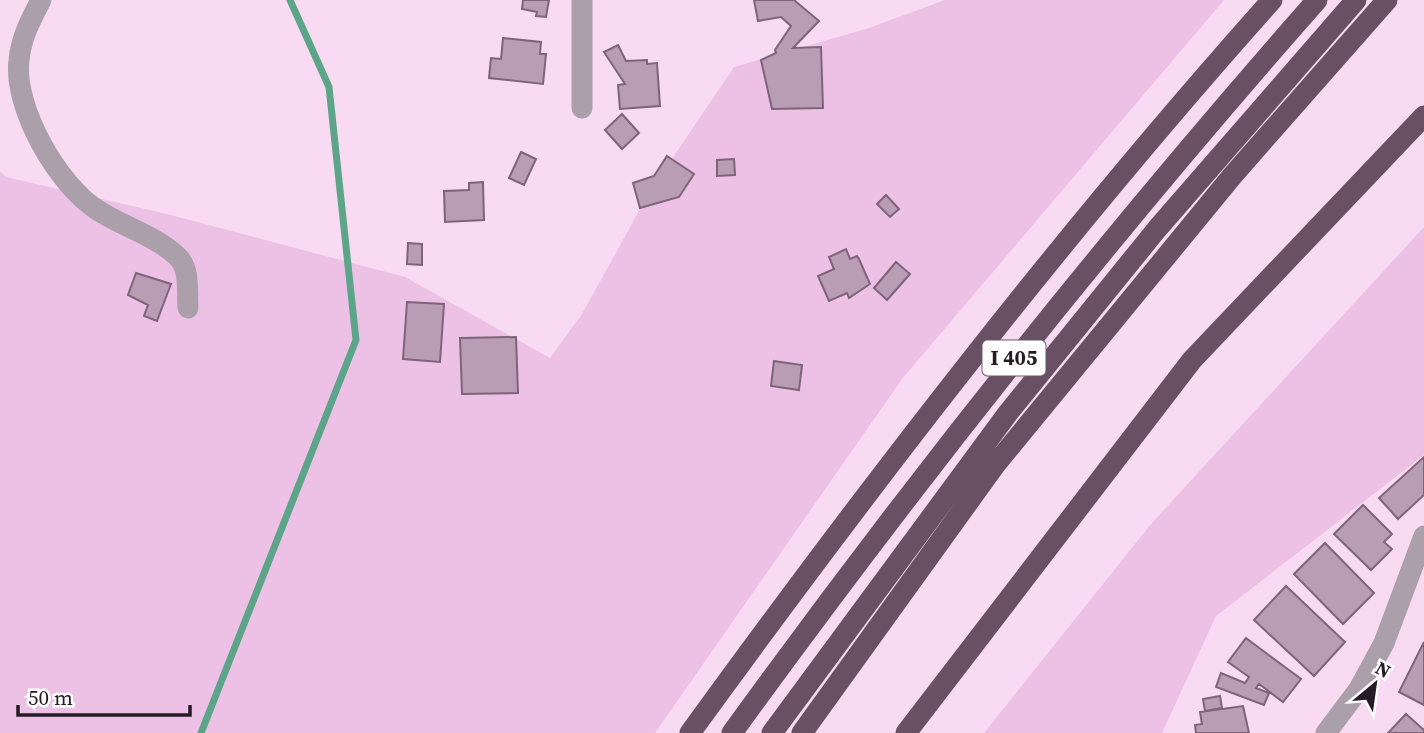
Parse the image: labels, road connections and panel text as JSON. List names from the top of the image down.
{
  "streets": {
    "highway": ["I 405"]
  },
  "scale_bar": "50 m",
  "north": "top right"
}
